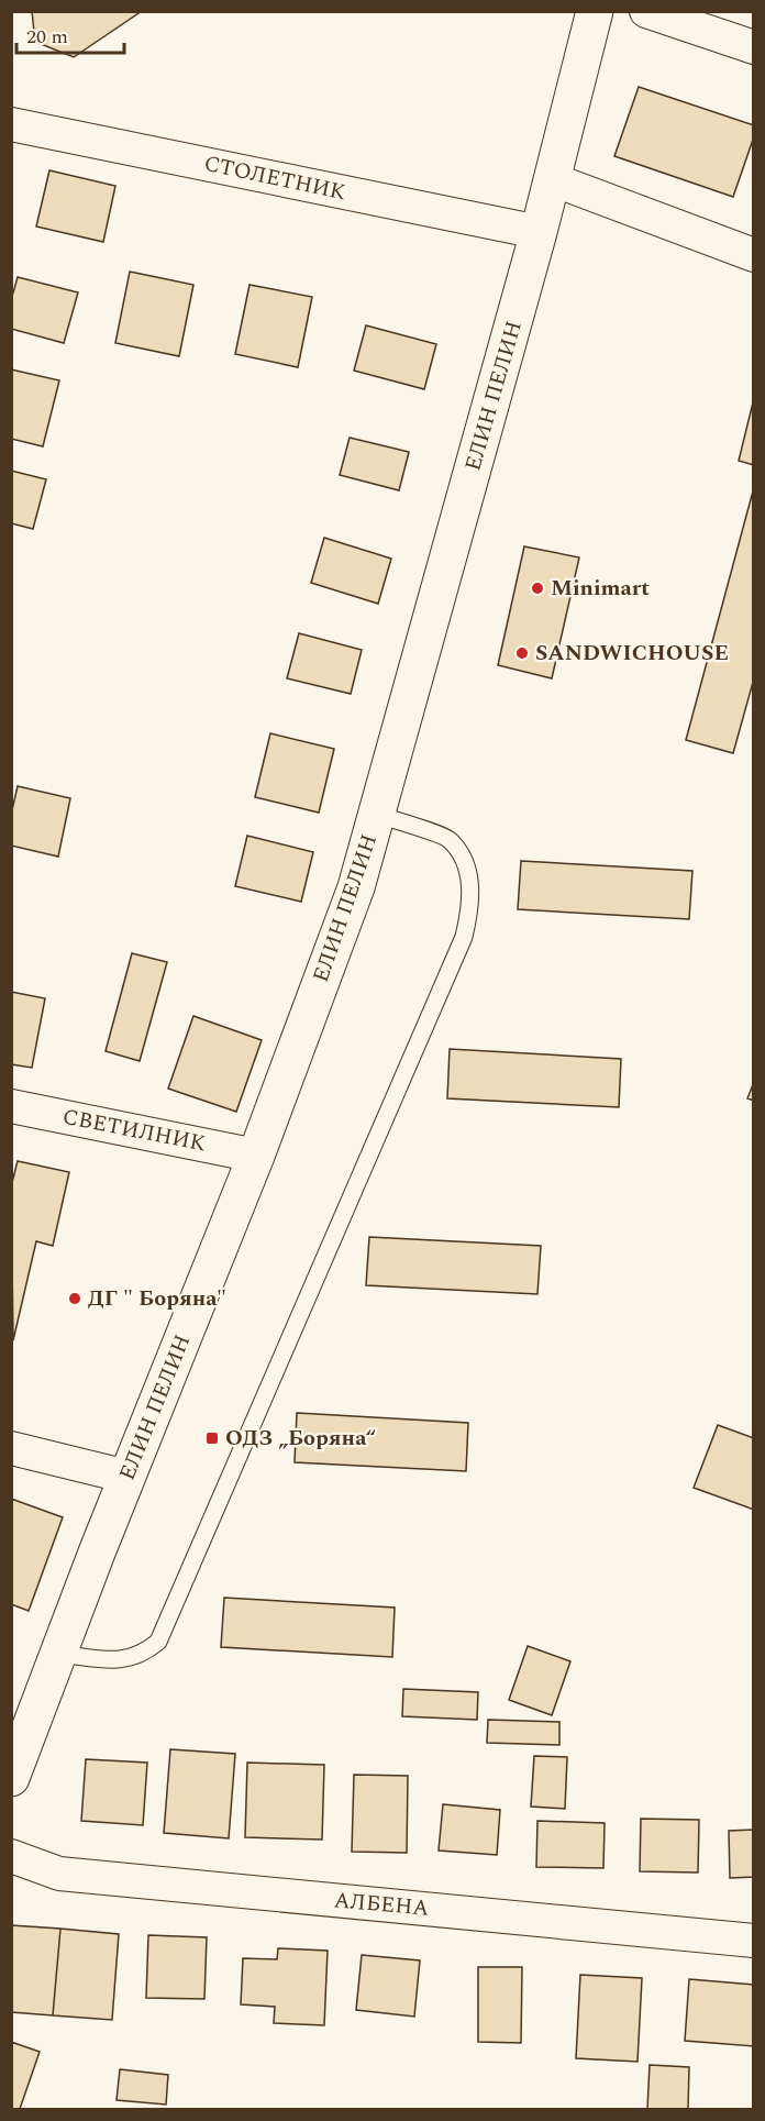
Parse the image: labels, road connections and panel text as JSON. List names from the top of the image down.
{
  "streets": {
    "street": [
      "СТОЛЕТНИК",
      "ЕЛИН ПЕЛИН",
      "СВЕТИЛНИК",
      "АЛБЕНА"
    ]
  },
  "crossings": [
    ["СТОЛЕТНИК", "ЕЛИН ПЕЛИН"],
    ["ЕЛИН ПЕЛИН", "СВЕТИЛНИК"]
  ],
  "places": {
    "other": ["Minimart", "SANDWICHOUSE", "ДГ \" Боряна\""],
    "transit": ["ОДЗ „Боряна“"]
  },
  "scale_bar": "20 m"
}
